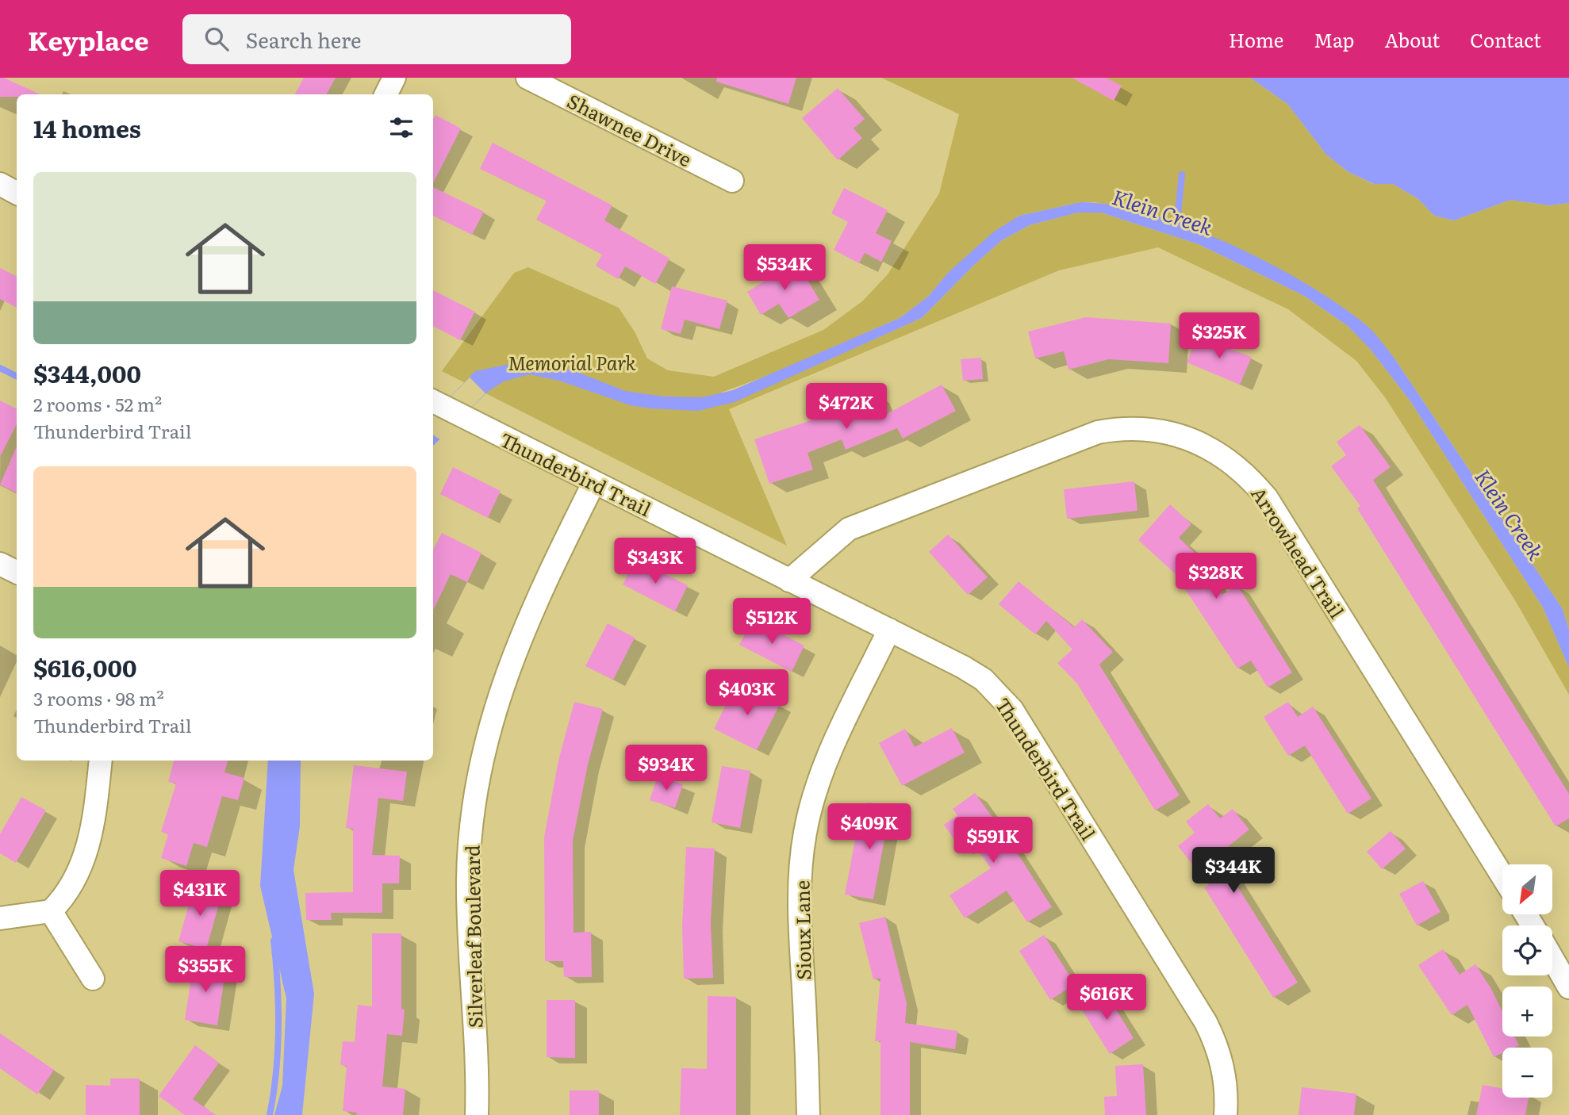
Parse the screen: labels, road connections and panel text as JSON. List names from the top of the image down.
{
  "streets": {
    "street": [
      "Shawnee Drive",
      "Thunderbird Trail",
      "Arrowhead Trail",
      "Sioux Lane",
      "Silverleaf Boulevard"
    ]
  },
  "crossings": [
    ["Thunderbird Trail", "Arrowhead Trail"],
    ["Thunderbird Trail", "Sioux Lane"],
    ["Thunderbird Trail", "Silverleaf Boulevard"]
  ],
  "water": ["Klein Creek"],
  "parks": ["Memorial Park"],
  "north": "bottom left",
  "page": {
    "header": "Keyplace",
    "search": "Search here",
    "nav": [
      "Home",
      "Map",
      "About",
      "Contact"
    ],
    "heading": "14 homes",
    "list": [
      {
        "name": "$344,000",
        "note": "2 rooms · 52 m² · Thunderbird Trail"
      },
      {
        "name": "$616,000",
        "note": "3 rooms · 98 m² · Thunderbird Trail"
      }
    ],
    "price": [
      "$534K",
      "$325K",
      "$472K",
      "$343K",
      "$328K",
      "$512K",
      "$403K",
      "$934K",
      "$409K",
      "$591K",
      "$344K",
      "$431K",
      "$355K",
      "$616K"
    ],
    "map_buttons": ["+", "−"]
  }
}
